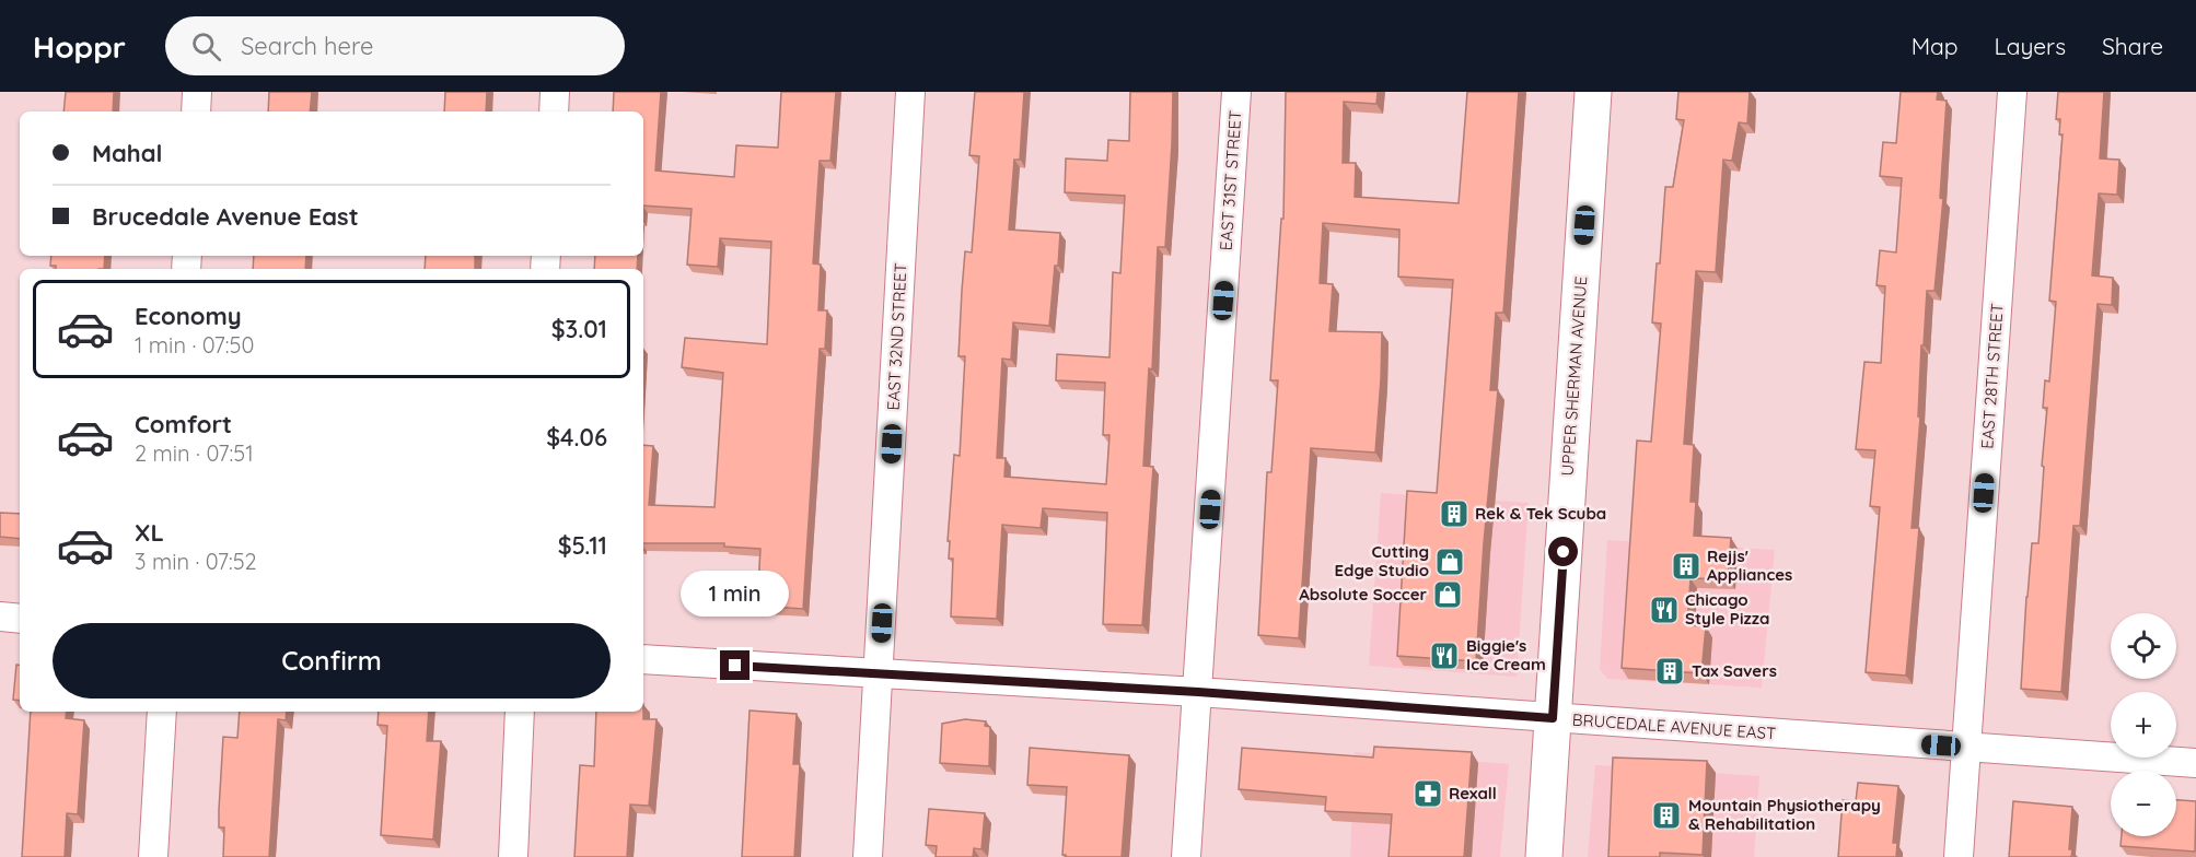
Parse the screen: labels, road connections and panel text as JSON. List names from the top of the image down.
{
  "streets": {
    "main road": ["UPPER SHERMAN AVENUE"],
    "street": [
      "EAST 31ST STREET",
      "EAST 32ND STREET",
      "EAST 28TH STREET",
      "BRUCEDALE AVENUE EAST"
    ]
  },
  "crossings": [
    ["EAST 31ST STREET", "BRUCEDALE AVENUE EAST"],
    ["EAST 32ND STREET", "BRUCEDALE AVENUE EAST"],
    ["UPPER SHERMAN AVENUE", "BRUCEDALE AVENUE EAST"],
    ["EAST 28TH STREET", "BRUCEDALE AVENUE EAST"]
  ],
  "places": {
    "building": [
      "Rek & Tek Scuba",
      "Rejjs' Appliances",
      "Tax Savers",
      "Mountain Physiotherapy & Rehabilitation"
    ],
    "shop": ["Cutting Edge Studio", "Absolute Soccer"],
    "restaurant": ["Chicago Style Pizza", "Biggie's Ice Cream"],
    "pharmacy": ["Rexall"]
  },
  "page": {
    "header": "Hoppr",
    "search": "Search here",
    "nav": ["Map", "Layers", "Share"],
    "banner": ["Mahal", "Brucedale Avenue East"],
    "list": [
      {
        "name": "Economy",
        "note": "1 min · 07:50",
        "value": "$3.01"
      },
      {
        "name": "Comfort",
        "note": "2 min · 07:51",
        "value": "$4.06"
      },
      {
        "name": "XL",
        "note": "3 min · 07:52",
        "value": "$5.11"
      }
    ],
    "bubble": "1 min",
    "buttons": "Confirm",
    "map_buttons": ["+", "−"]
  }
}
